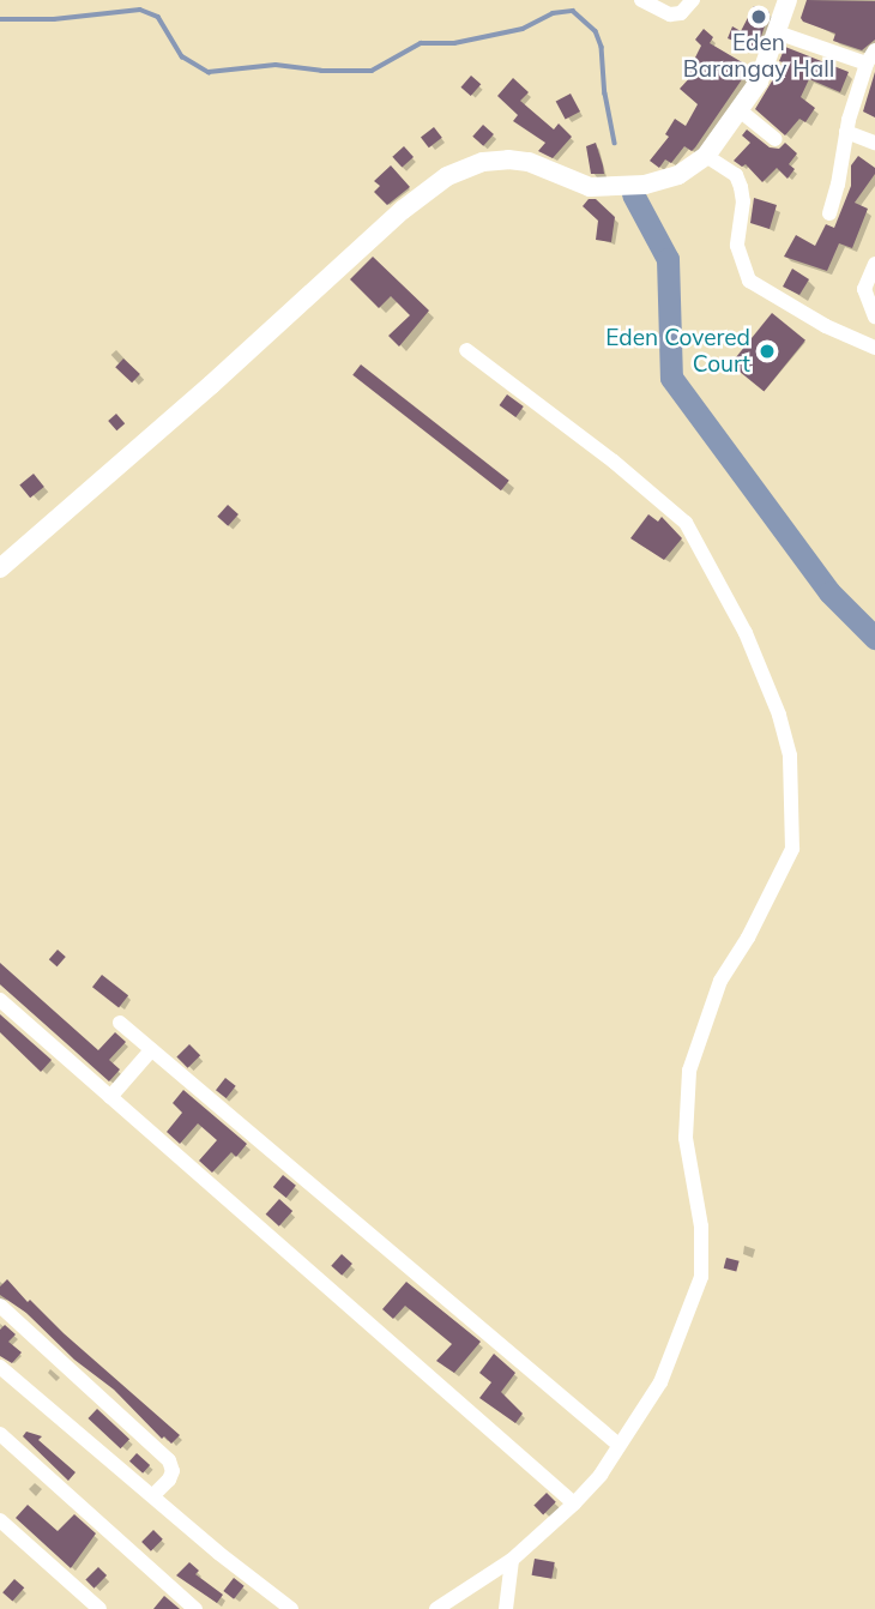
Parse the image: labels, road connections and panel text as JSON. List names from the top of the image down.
{
  "places": ["Eden Barangay Hall", "Eden Covered Court"]
}
